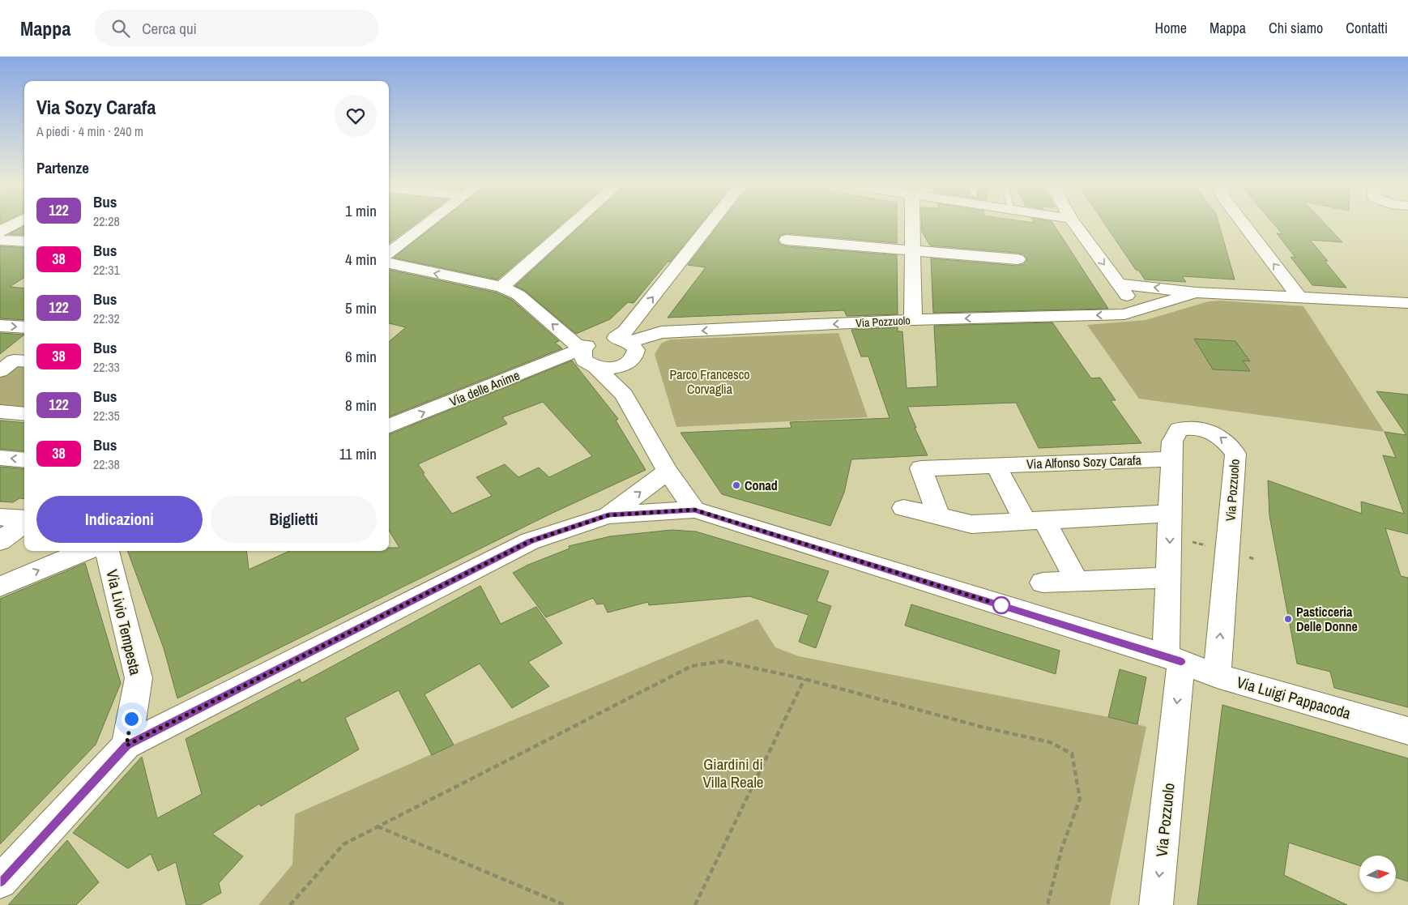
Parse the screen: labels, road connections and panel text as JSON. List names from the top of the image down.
{
  "streets": {
    "street": [
      "Via Pozzuolo",
      "Via delle Anime",
      "Via Alfonso Sozy Carafa",
      "Via Livio Tempesta",
      "Via Luigi Pappacoda"
    ]
  },
  "crossings": [
    ["Via Pozzuolo", "Via delle Anime"],
    ["Via Pozzuolo", "Via Alfonso Sozy Carafa"],
    ["Via Pozzuolo", "Via Luigi Pappacoda"]
  ],
  "parks": ["Parco Francesco Corvaglia", "Giardini di Villa Reale"],
  "places": ["Conad", "Pasticceria Delle Donne"],
  "lines": ["bus line 122"],
  "north": "right",
  "page": {
    "header": "Mappa",
    "search": "Cerca qui",
    "nav": [
      "Home",
      "Mappa",
      "Chi siamo",
      "Contatti"
    ],
    "heading": [
      ["Via Sozy Carafa", "A piedi · 4 min · 240 m"],
      "Partenze"
    ],
    "list": [
      {
        "mark": "122",
        "name": "Bus",
        "note": "22:28",
        "value": "1 min"
      },
      {
        "mark": "38",
        "name": "Bus",
        "note": "22:31",
        "value": "4 min"
      },
      {
        "mark": "122",
        "name": "Bus",
        "note": "22:32",
        "value": "5 min"
      },
      {
        "mark": "38",
        "name": "Bus",
        "note": "22:33",
        "value": "6 min"
      },
      {
        "mark": "122",
        "name": "Bus",
        "note": "22:35",
        "value": "8 min"
      },
      {
        "mark": "38",
        "name": "Bus",
        "note": "22:38",
        "value": "11 min"
      }
    ],
    "buttons": ["Indicazioni", "Biglietti"]
  }
}
